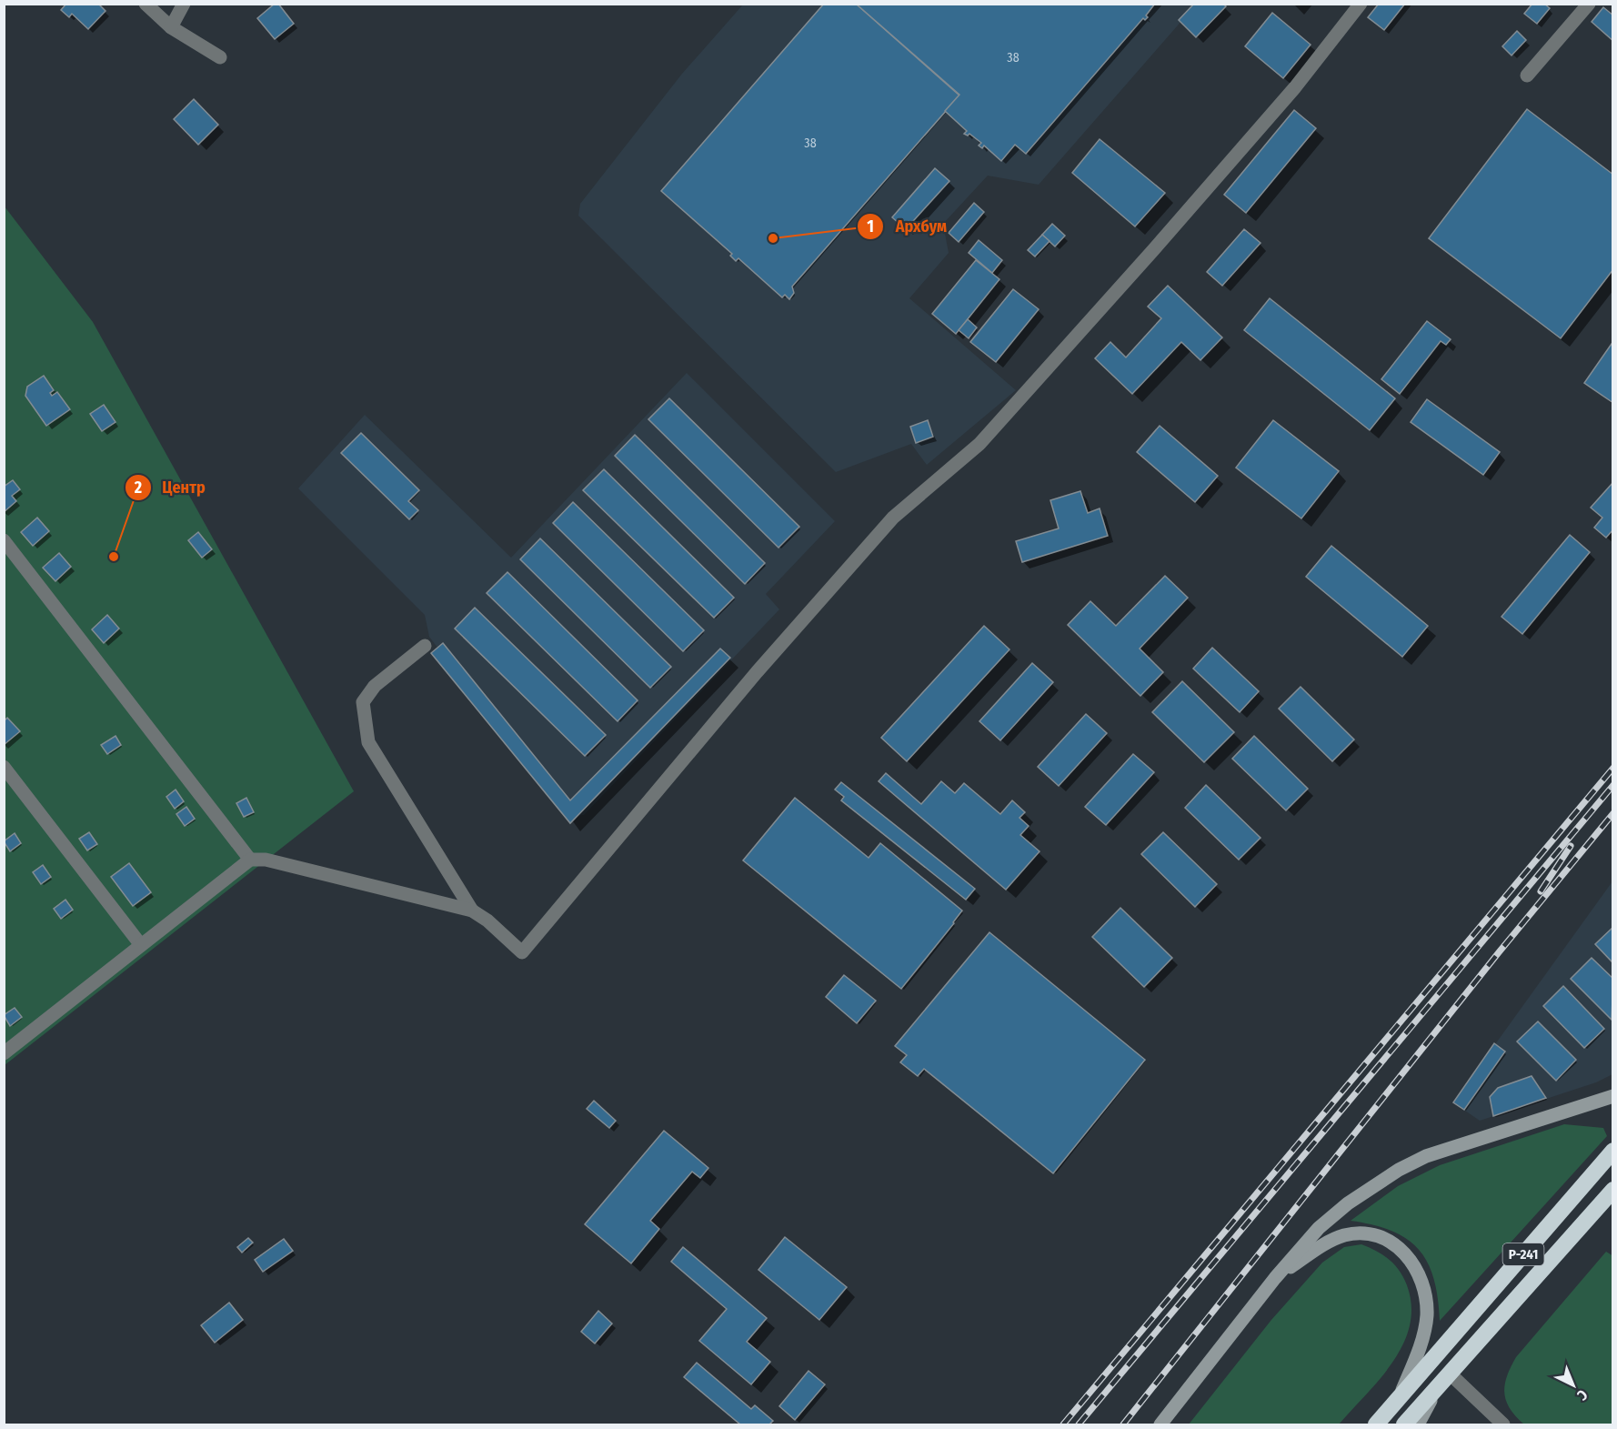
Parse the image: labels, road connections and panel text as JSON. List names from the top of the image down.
{
  "streets": {
    "highway": ["Р-241"]
  },
  "places": ["Архбум", "Центр"],
  "house_numbers": ["38", "38"],
  "north": "bottom right"
}
